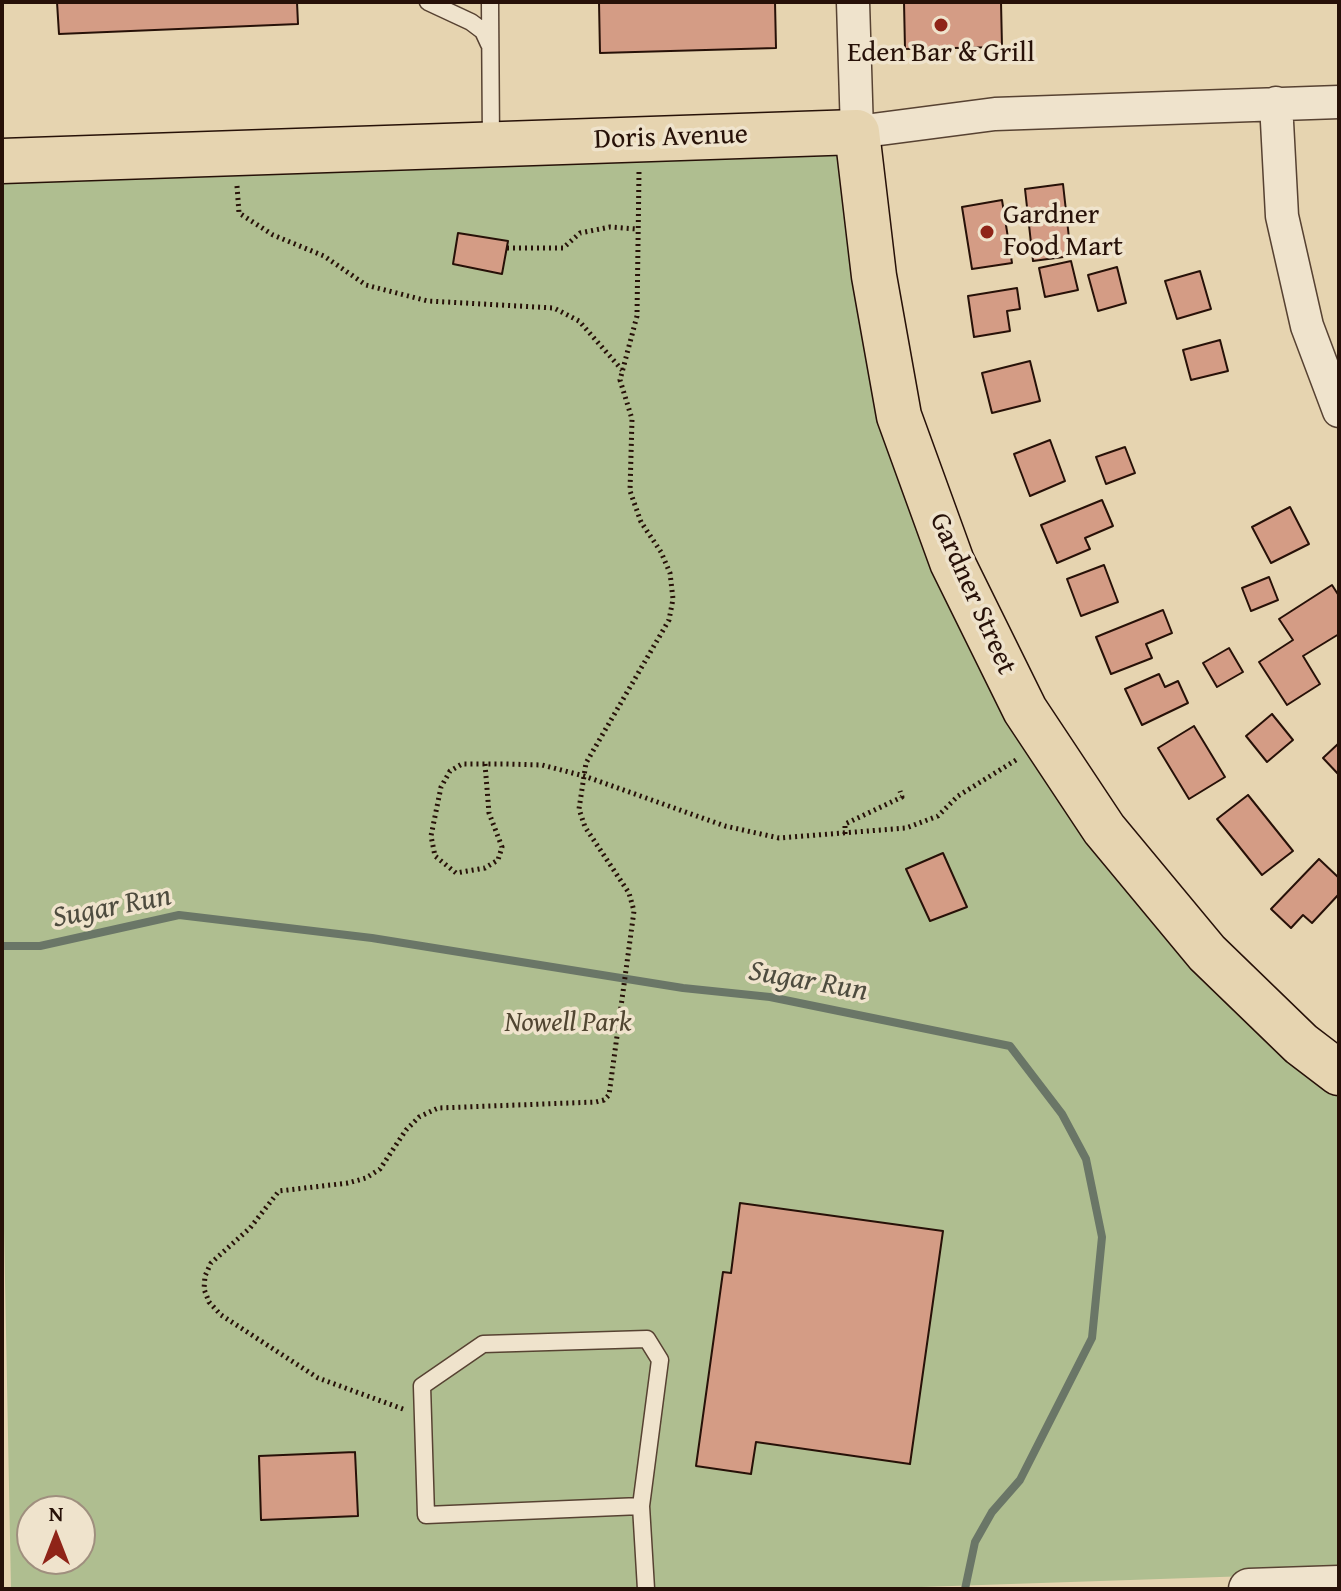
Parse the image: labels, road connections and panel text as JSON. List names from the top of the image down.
{
  "streets": {
    "main road": ["Doris Avenue", "Gardner Street"]
  },
  "crossings": [
    ["Doris Avenue", "Gardner Street"]
  ],
  "water": ["Sugar Run"],
  "parks": ["Nowell Park"],
  "places": ["Eden Bar & Grill", "Gardner Food Mart"],
  "north": "top"
}
